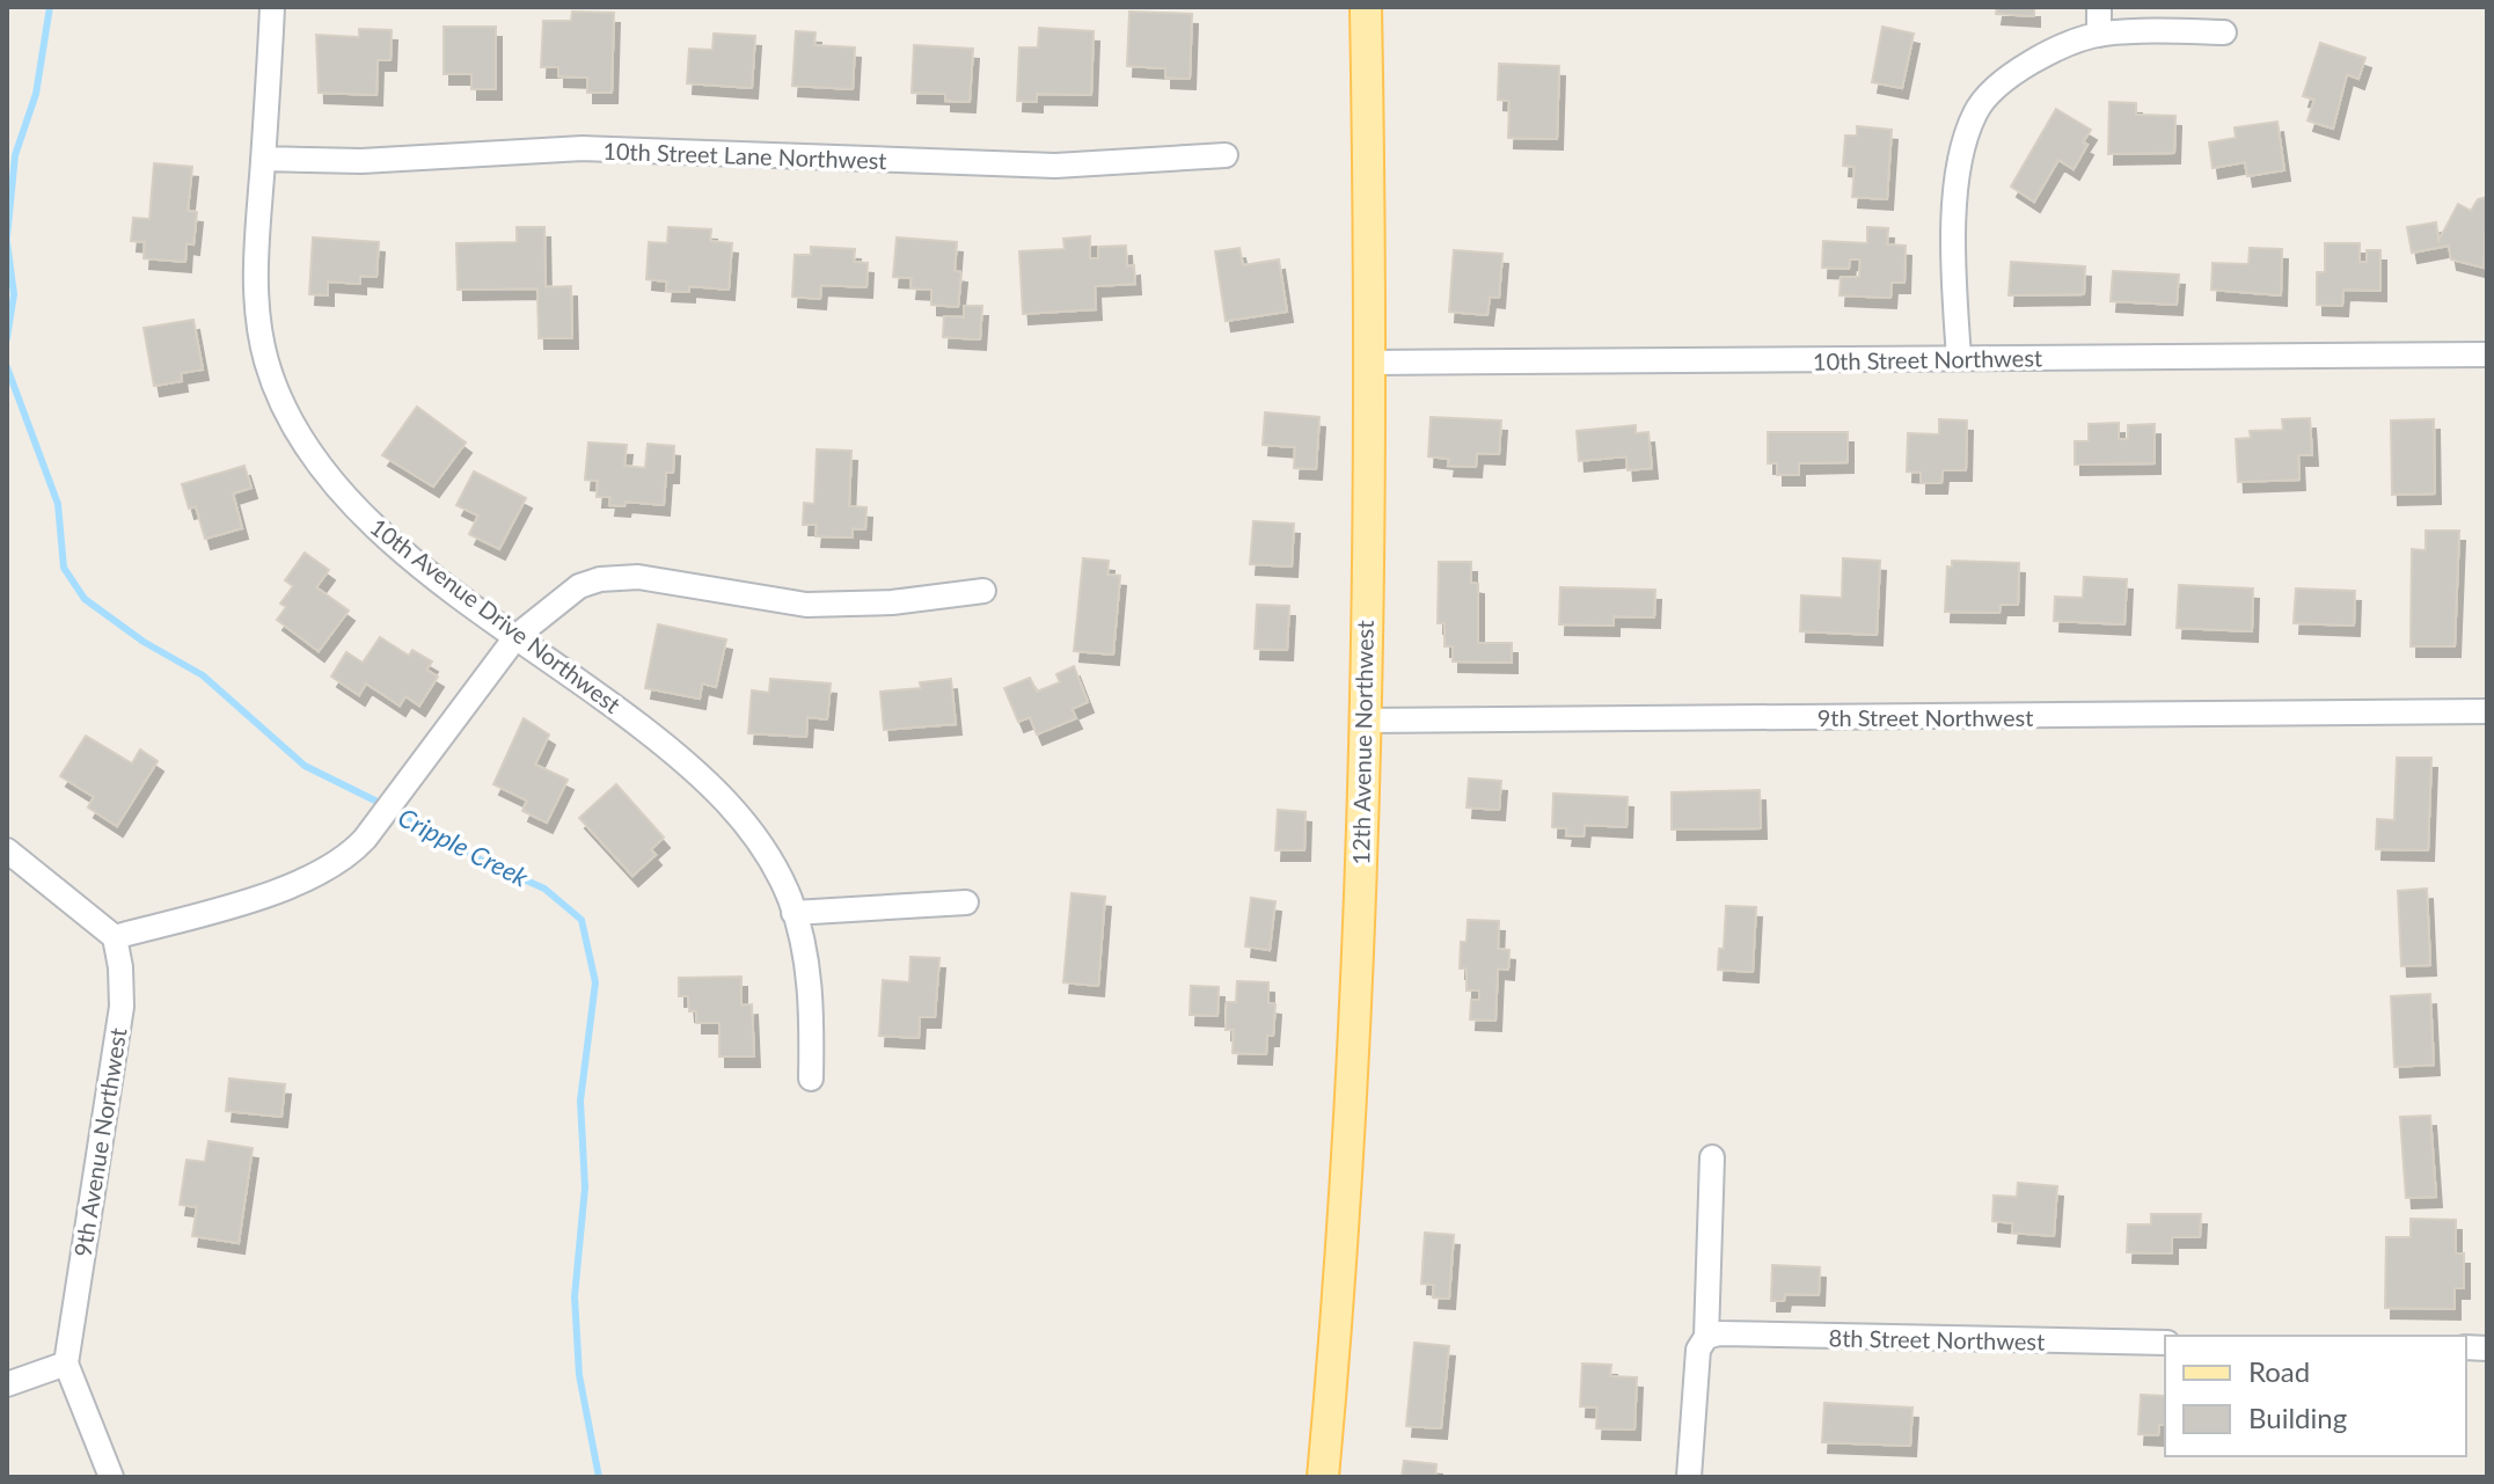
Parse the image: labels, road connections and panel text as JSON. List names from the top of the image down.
{
  "streets": {
    "main road": ["12th Avenue Northwest"],
    "street": [
      "10th Street Lane Northwest",
      "10th Street Northwest",
      "10th Avenue Drive Northwest",
      "9th Street Northwest",
      "9th Avenue Northwest",
      "8th Street Northwest"
    ]
  },
  "crossings": [
    ["10th Street Lane Northwest", "10th Avenue Drive Northwest"],
    ["10th Street Northwest", "12th Avenue Northwest"],
    ["9th Street Northwest", "12th Avenue Northwest"]
  ],
  "water": ["Cripple Creek"],
  "legend": ["Road", "Building"]
}
